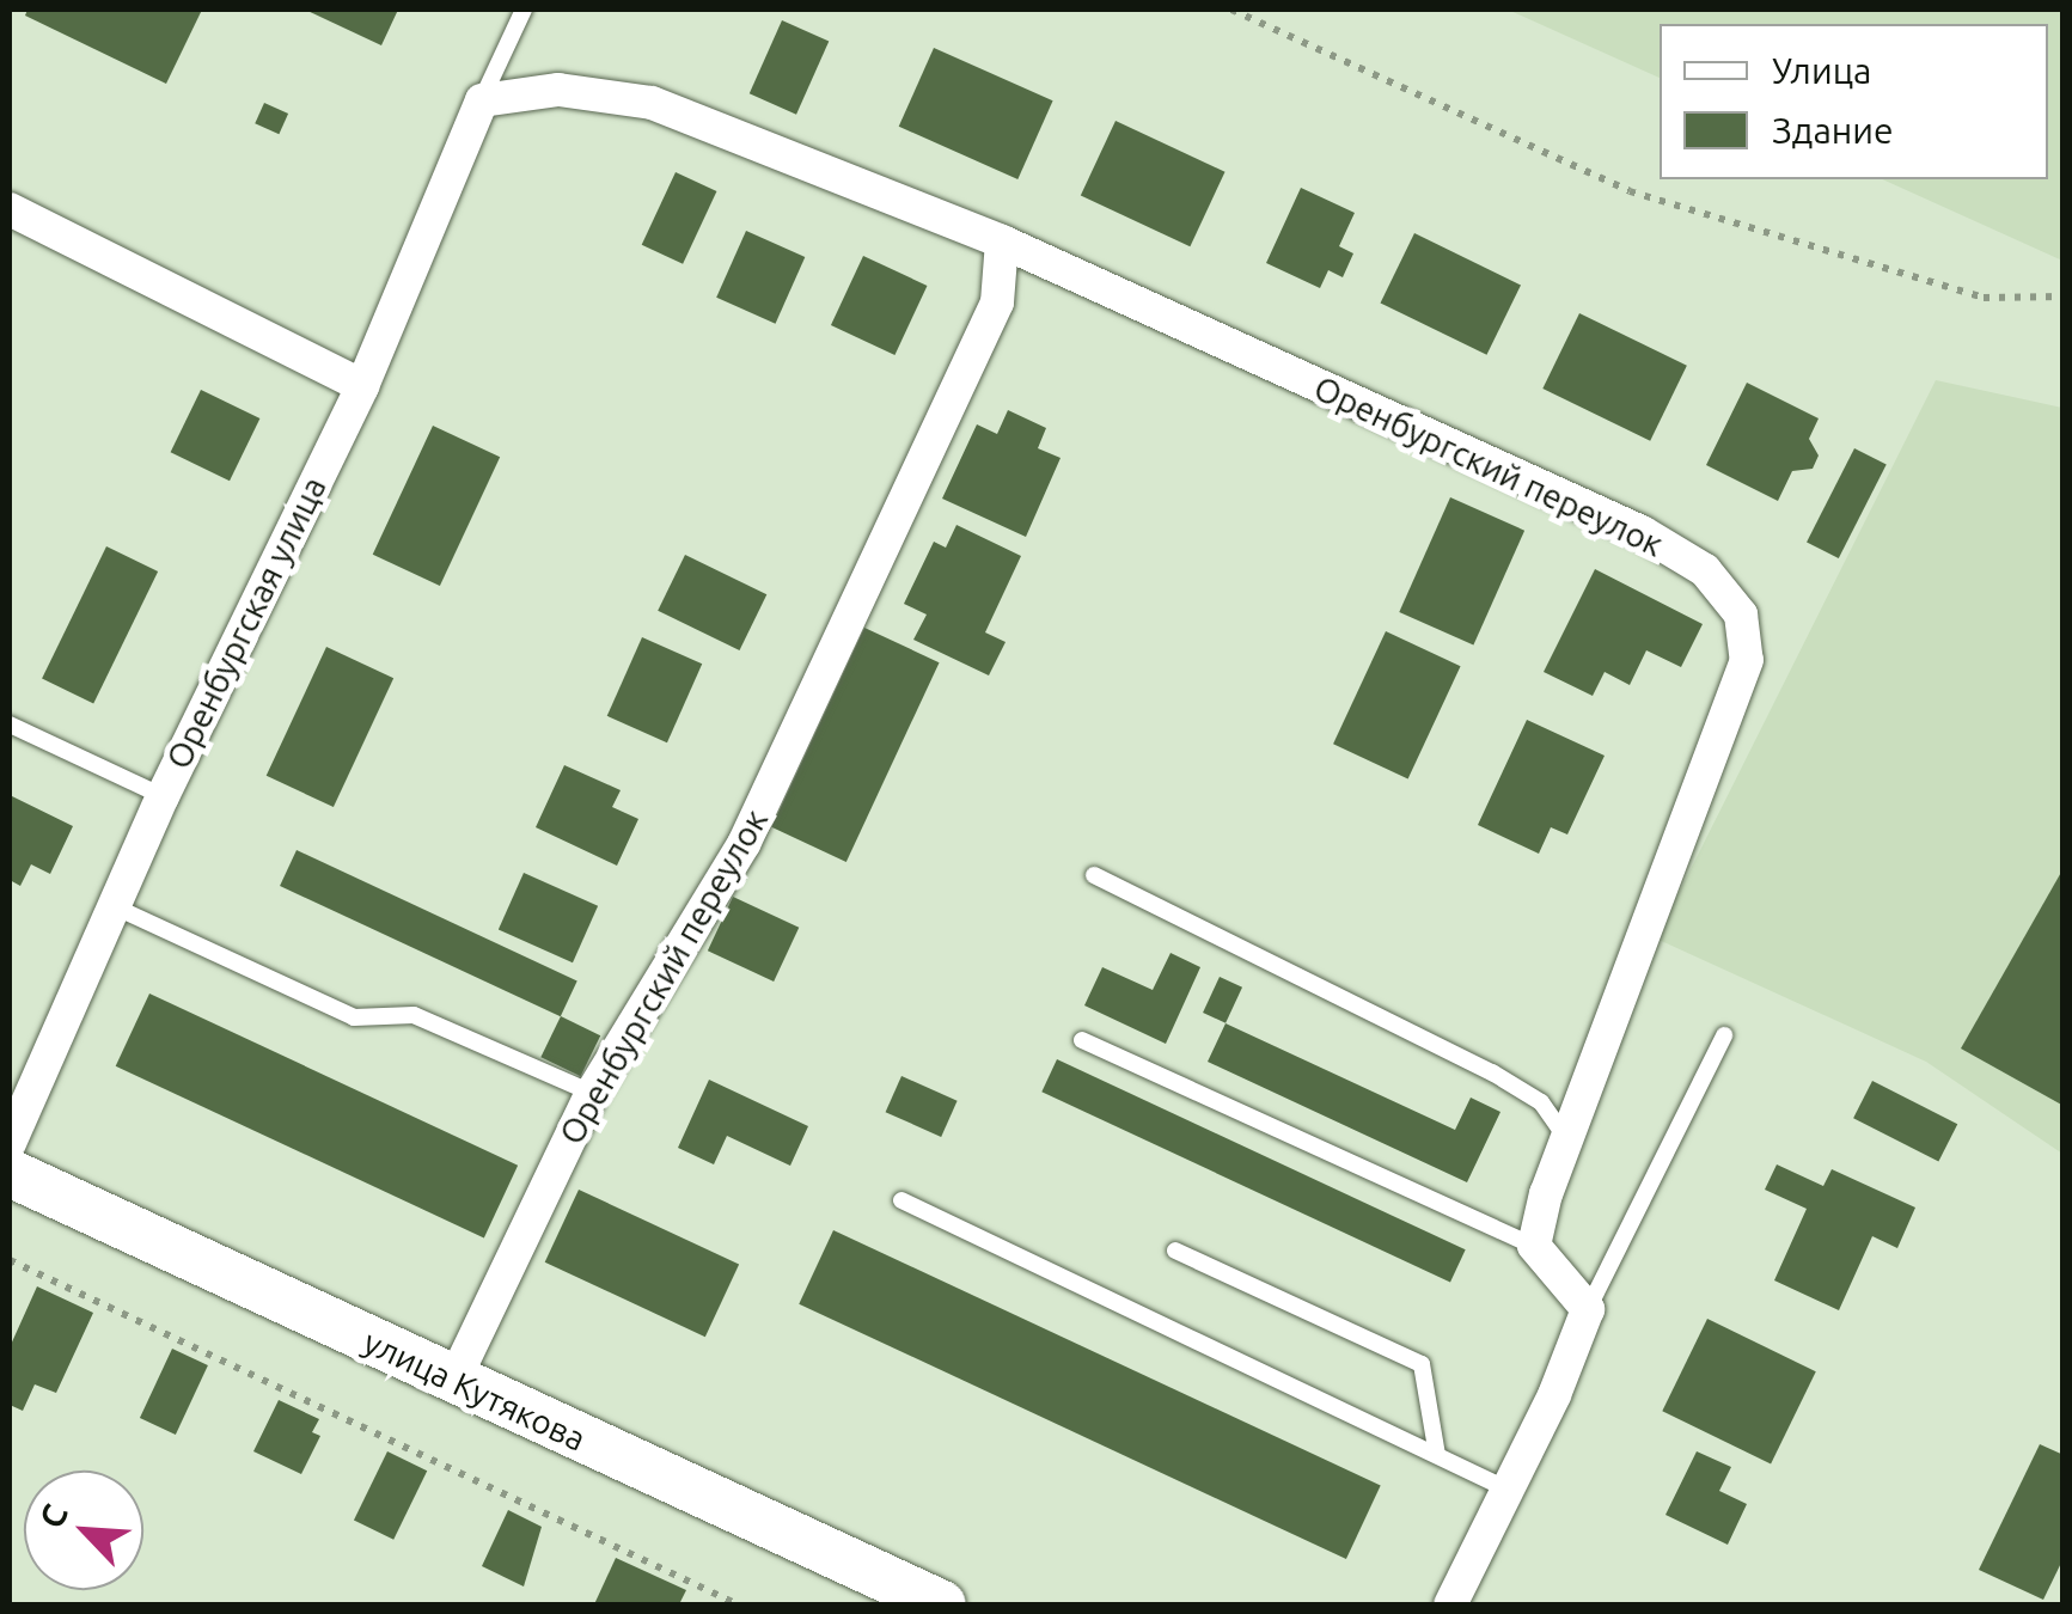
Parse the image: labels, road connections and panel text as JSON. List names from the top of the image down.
{
  "streets": {
    "main road": ["улица Кутякова"],
    "street": ["Оренбургский переулок", "Оренбургская улица"]
  },
  "crossings": [
    ["Оренбургский переулок", "Оренбургская улица"],
    ["Оренбургский переулок", "улица Кутякова"]
  ],
  "legend": ["Улица", "Здание"],
  "north": "top left"
}
